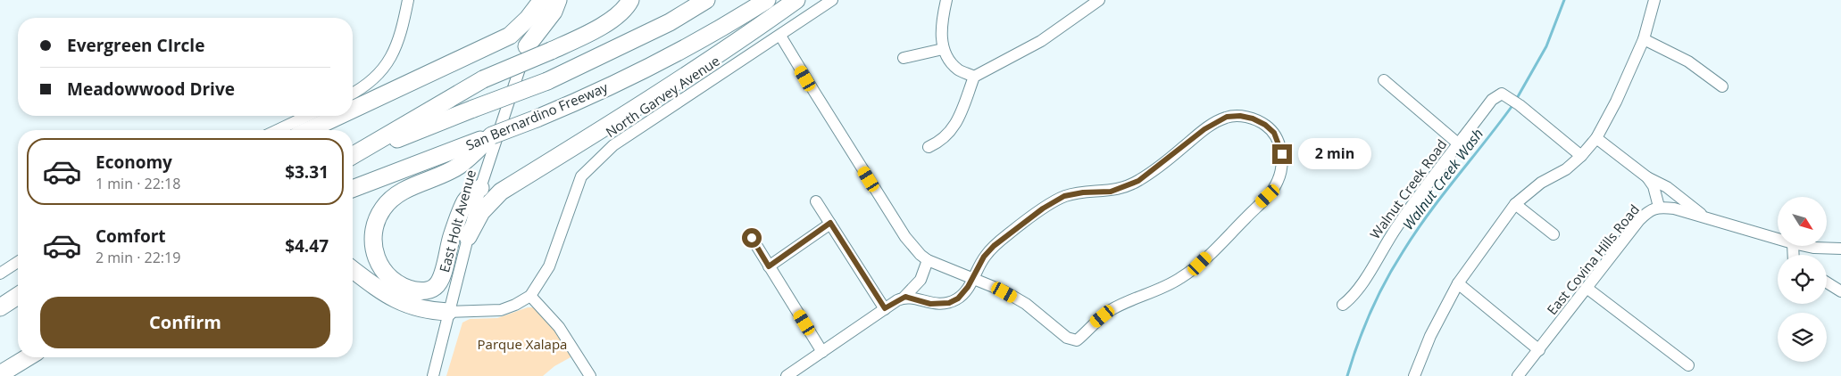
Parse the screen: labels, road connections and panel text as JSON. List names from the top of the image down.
{
  "streets": {
    "highway": ["San Bernardino Freeway"],
    "street": [
      "North Garvey Avenue",
      "Walnut Creek Road",
      "East Holt Avenue",
      "East Covina Hills Road"
    ]
  },
  "crossings": [
    ["North Garvey Avenue", "East Holt Avenue"]
  ],
  "water": ["Walnut Creek Wash"],
  "parks": ["Parque Xalapa"],
  "north": "bottom right",
  "page": {
    "banner": ["Evergreen CIrcle", "Meadowwood Drive"],
    "bubble": "2 min",
    "list": [
      {
        "name": "Economy",
        "note": "1 min · 22:18",
        "value": "$3.31"
      },
      {
        "name": "Comfort",
        "note": "2 min · 22:19",
        "value": "$4.47"
      }
    ],
    "buttons": "Confirm"
  }
}
